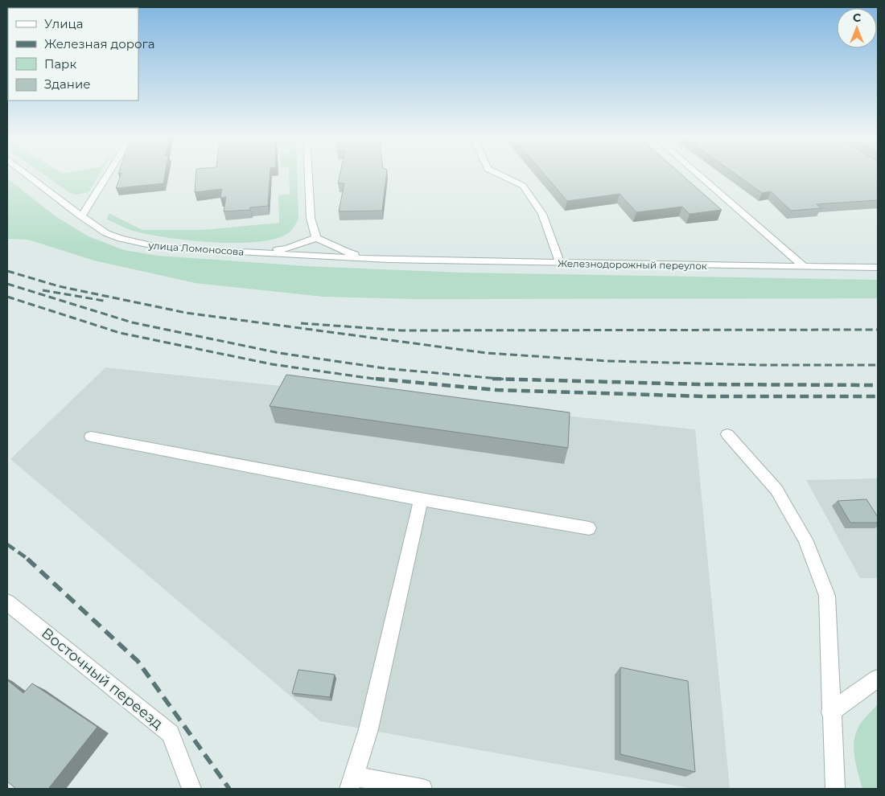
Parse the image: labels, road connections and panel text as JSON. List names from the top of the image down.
{
  "streets": {
    "street": ["улица Ломоносова", "Железнодорожный переулок", "Восточный переезд"]
  },
  "crossings": [
    ["улица Ломоносова", "Железнодорожный переулок"]
  ],
  "legend": [
    "Улица",
    "Железная дорога",
    "Парк",
    "Здание"
  ],
  "north": "top"
}
